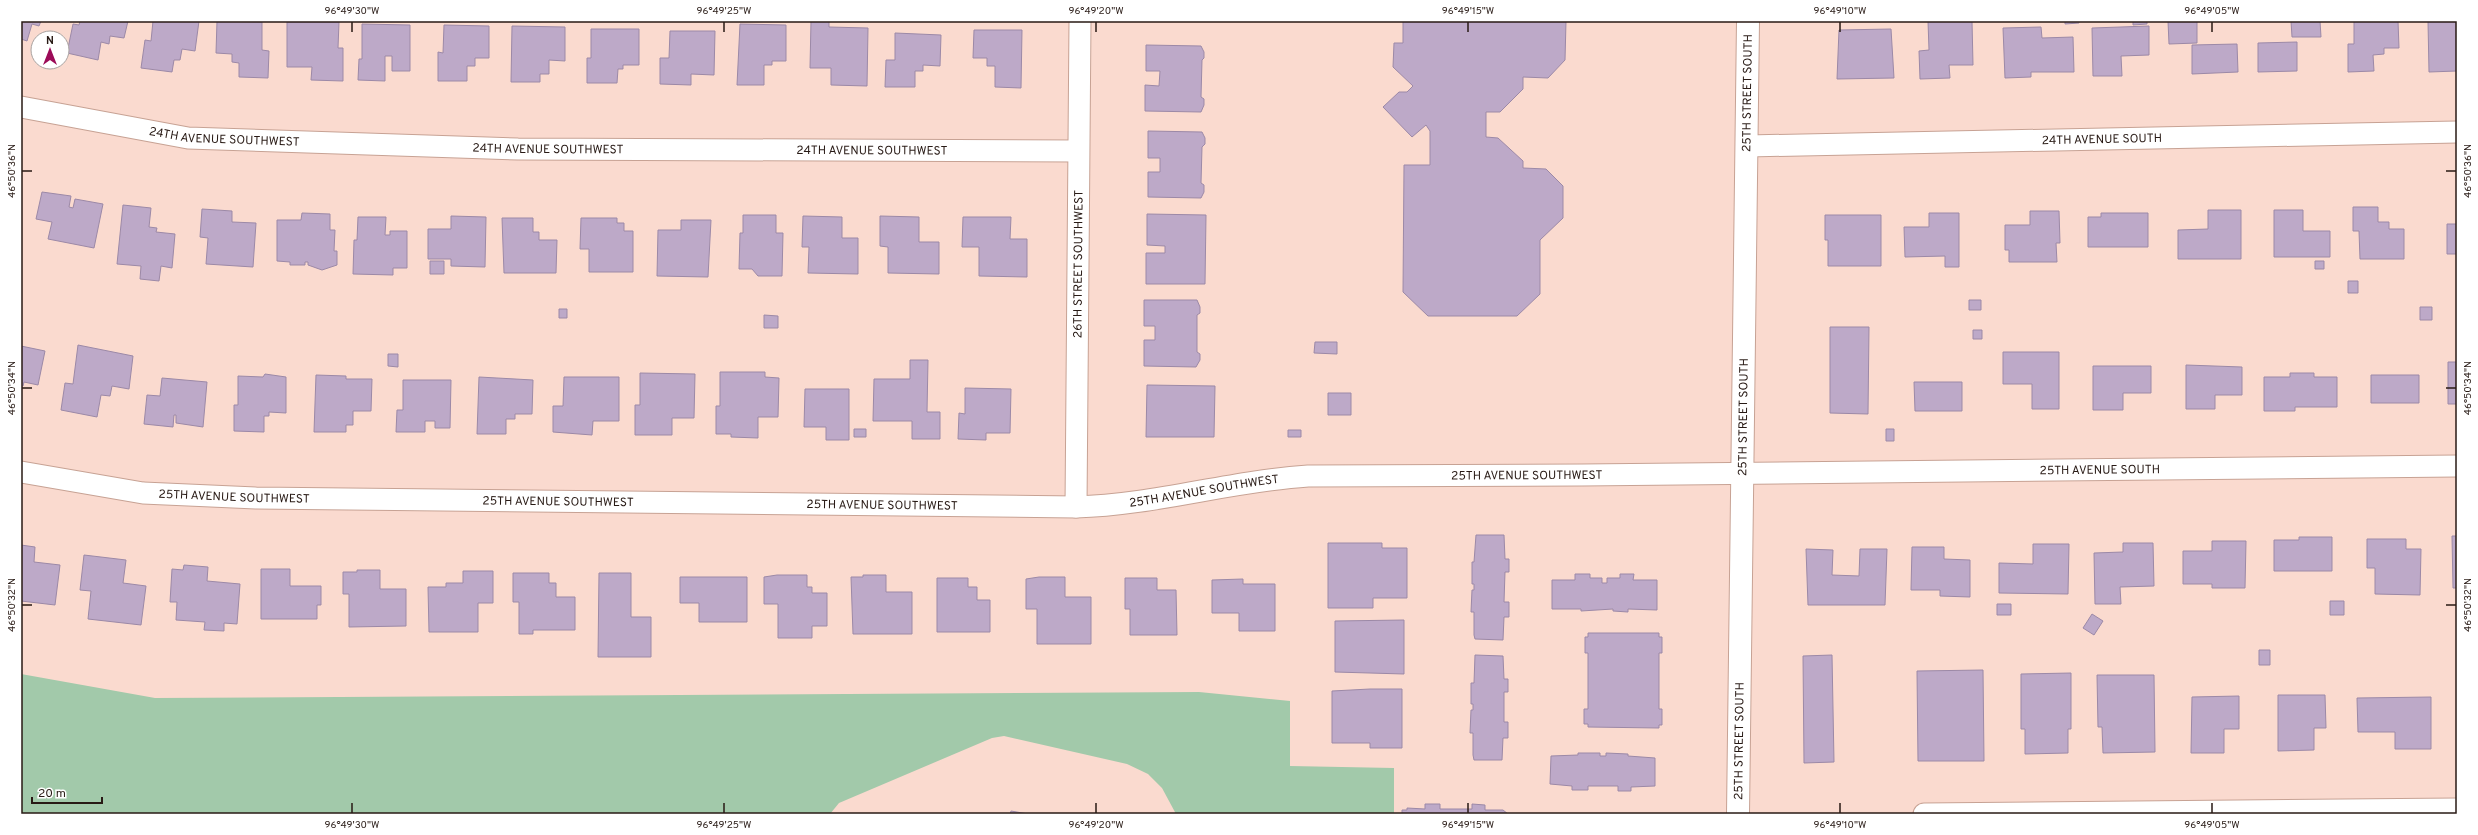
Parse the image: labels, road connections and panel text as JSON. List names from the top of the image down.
{
  "streets": {
    "main road": ["25TH STREET SOUTH"],
    "street": [
      "24TH AVENUE SOUTHWEST",
      "24TH AVENUE SOUTH",
      "26TH STREET SOUTHWEST",
      "25TH AVENUE SOUTH",
      "25TH AVENUE SOUTHWEST"
    ]
  },
  "crossings": [
    ["25TH STREET SOUTH", "24TH AVENUE SOUTH"],
    ["25TH STREET SOUTH", "25TH AVENUE SOUTH"],
    ["25TH STREET SOUTH", "25TH AVENUE SOUTHWEST"],
    ["24TH AVENUE SOUTHWEST", "26TH STREET SOUTHWEST"],
    ["26TH STREET SOUTHWEST", "25TH AVENUE SOUTHWEST"],
    ["25TH AVENUE SOUTH", "25TH AVENUE SOUTHWEST"]
  ],
  "scale_bar": "20 m",
  "north": "top",
  "coordinates": [
    "96°49'30\"W",
    "96°49'25\"W",
    "96°49'20\"W",
    "96°49'15\"W",
    "96°49'10\"W",
    "96°49'05\"W",
    "46°50'36\"N",
    "46°50'34\"N",
    "46°50'32\"N"
  ]
}
